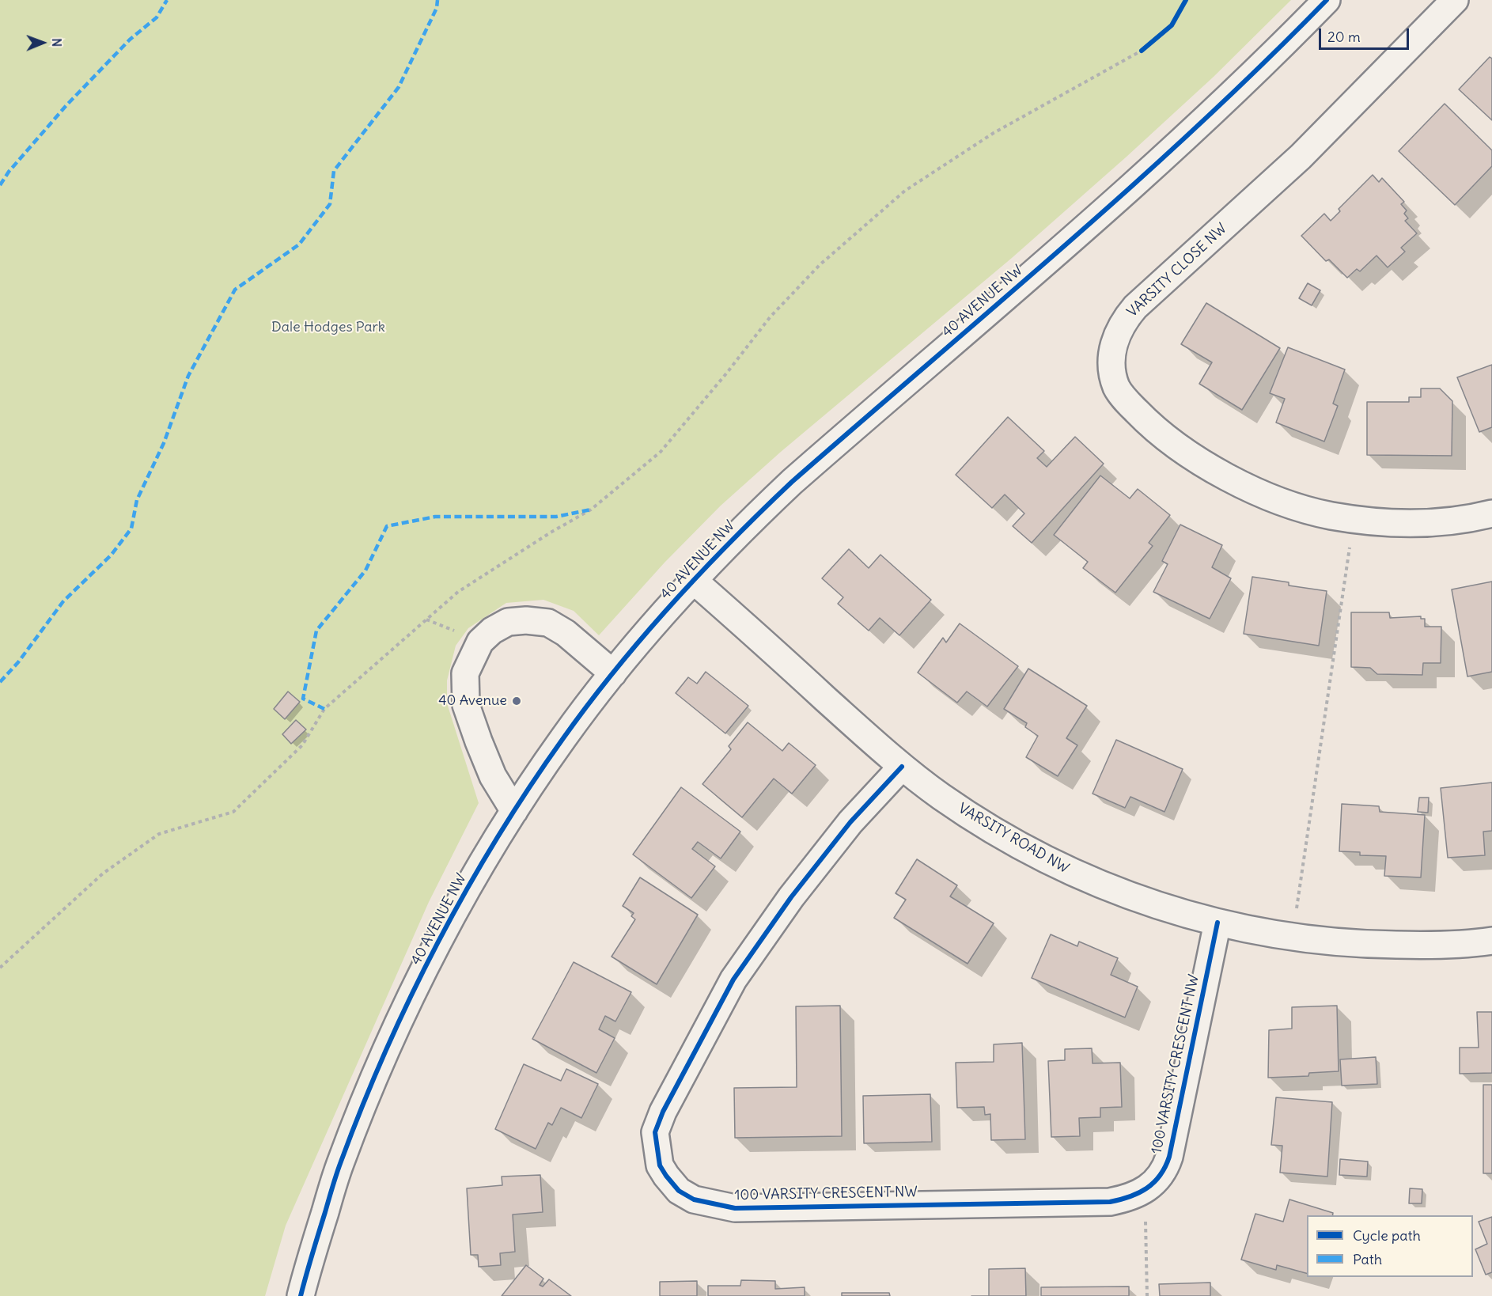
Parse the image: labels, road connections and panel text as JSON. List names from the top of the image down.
{
  "streets": {
    "street": [
      "VARSITY CLOSE NW",
      "40 AVENUE NW",
      "VARSITY ROAD NW",
      "100 VARSITY CRESCENT NW"
    ]
  },
  "crossings": [
    ["40 AVENUE NW", "VARSITY ROAD NW"],
    ["VARSITY ROAD NW", "100 VARSITY CRESCENT NW"]
  ],
  "parks": ["Dale Hodges Park"],
  "places": ["40 Avenue"],
  "legend": ["Cycle path", "Path"],
  "scale_bar": "20 m",
  "north": "right"
}
